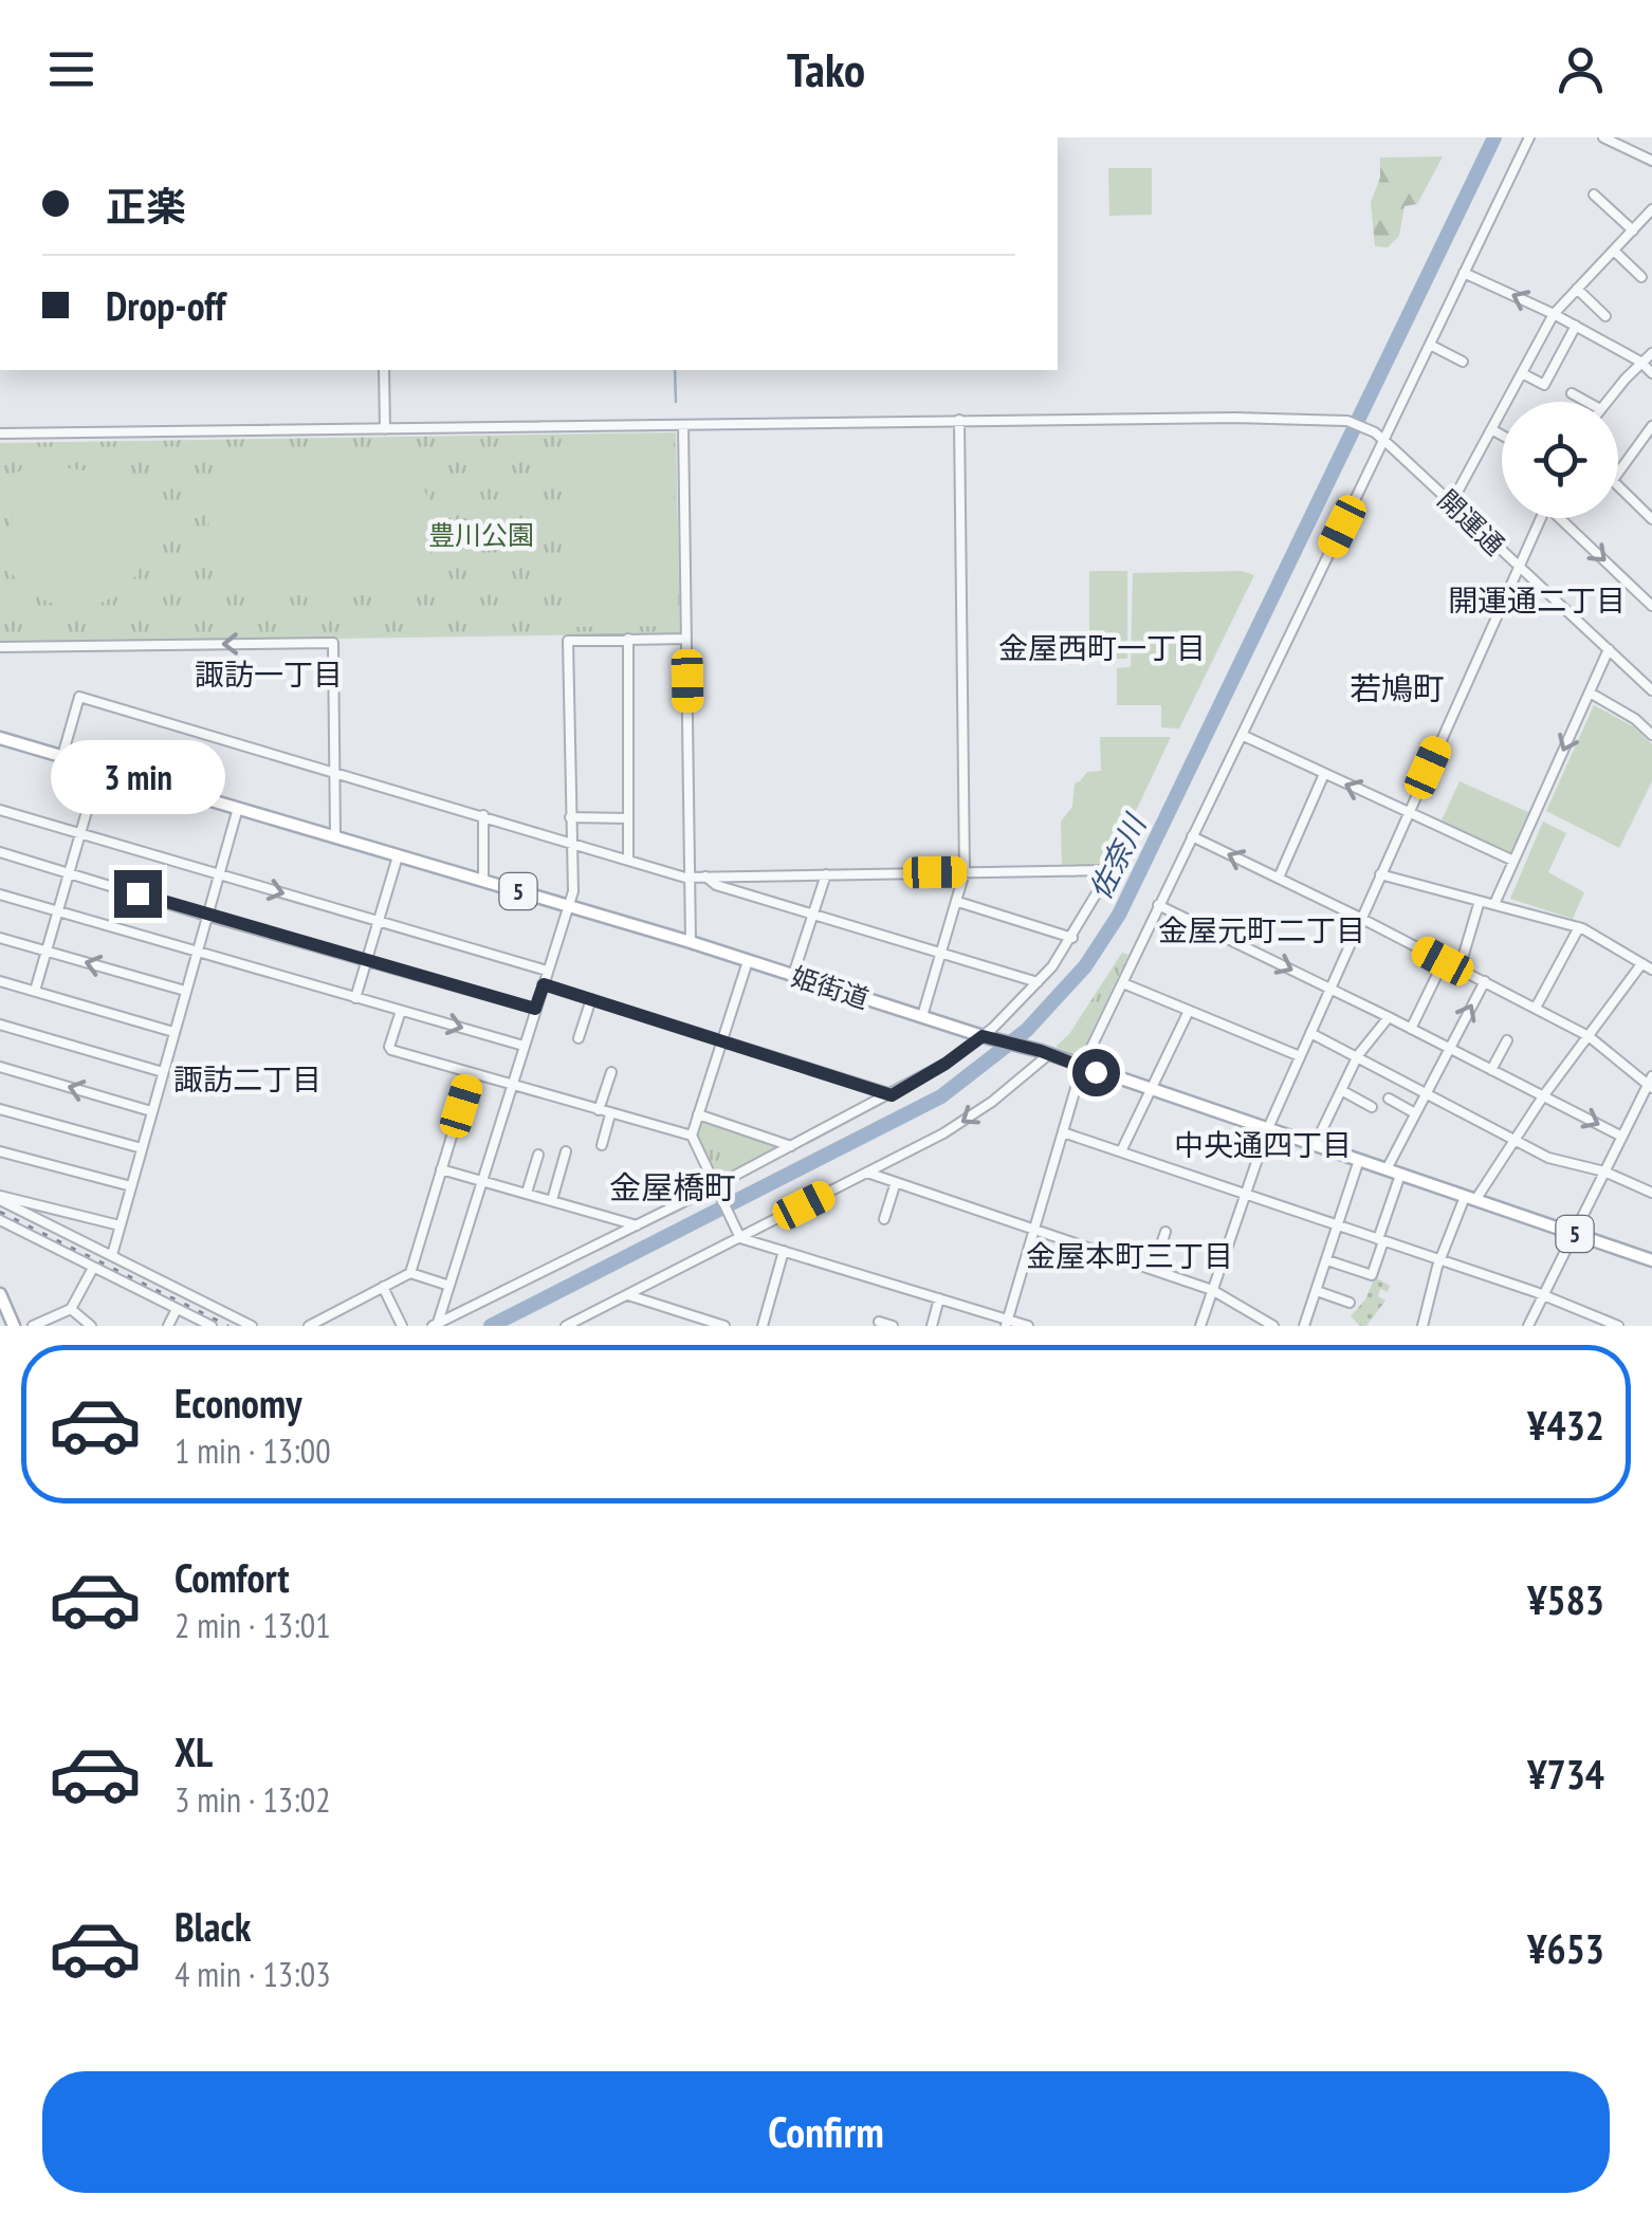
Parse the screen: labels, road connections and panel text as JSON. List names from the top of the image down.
{
  "streets": {
    "main road": ["5", "姫街道"],
    "street": ["開運通"]
  },
  "districts": [
    "開運通二丁目",
    "金屋西町一丁目",
    "諏訪一丁目",
    "若鳩町",
    "金屋元町二丁目",
    "諏訪二丁目",
    "中央通四丁目",
    "金屋橋町",
    "金屋本町三丁目"
  ],
  "water": ["佐奈川"],
  "parks": ["豊川公園"],
  "page": {
    "header": "Tako",
    "banner": ["正楽", "Drop-off"],
    "bubble": "3 min",
    "list": [
      {
        "name": "Economy",
        "note": "1 min · 13:00",
        "value": "¥432"
      },
      {
        "name": "Comfort",
        "note": "2 min · 13:01",
        "value": "¥583"
      },
      {
        "name": "XL",
        "note": "3 min · 13:02",
        "value": "¥734"
      },
      {
        "name": "Black",
        "note": "4 min · 13:03",
        "value": "¥653"
      }
    ],
    "buttons": "Confirm"
  }
}
